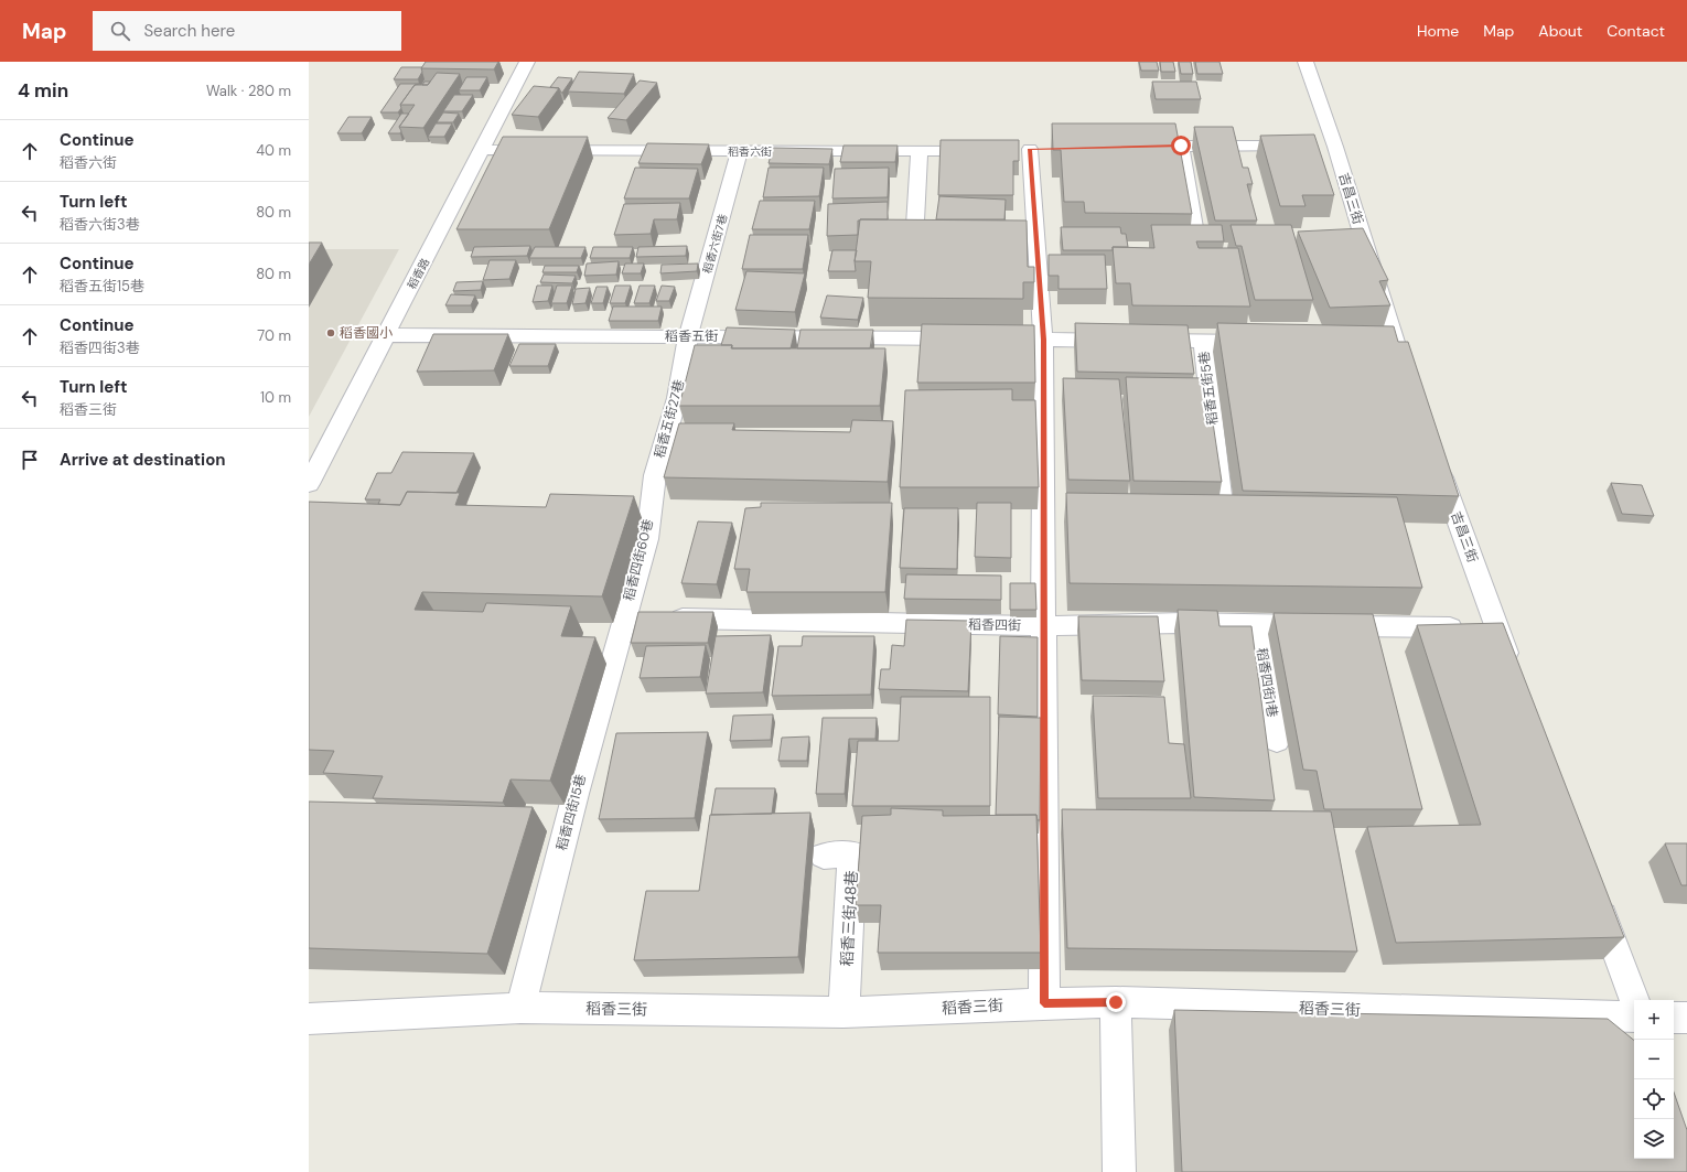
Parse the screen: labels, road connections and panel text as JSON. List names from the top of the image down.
{
  "streets": {
    "street": [
      "稻香六街",
      "吉昌三街",
      "稻香六街7巷",
      "稻香路",
      "稻香五街",
      "稻香五街5巷",
      "稻香五街27巷",
      "稻香四街60巷",
      "稻香四街",
      "稻香四街1巷",
      "稻香四街15巷",
      "稻香三街48巷",
      "稻香三街"
    ]
  },
  "crossings": [
    ["稻香六街", "稻香六街7巷"],
    ["稻香六街", "稻香路"],
    ["吉昌三街", "稻香四街"],
    ["稻香六街7巷", "稻香五街"],
    ["稻香六街7巷", "稻香五街27巷"],
    ["稻香路", "稻香五街"],
    ["稻香五街", "稻香五街5巷"],
    ["稻香五街", "稻香五街27巷"],
    ["稻香五街27巷", "稻香四街60巷"],
    ["稻香四街60巷", "稻香四街"],
    ["稻香四街60巷", "稻香四街15巷"],
    ["稻香四街", "稻香四街1巷"],
    ["稻香四街", "稻香四街15巷"],
    ["稻香四街15巷", "稻香三街"],
    ["稻香三街48巷", "稻香三街"]
  ],
  "places": ["稻香國小"],
  "page": {
    "header": "Map",
    "search": "Search here",
    "nav": [
      "Home",
      "Map",
      "About",
      "Contact"
    ],
    "heading": ["4 min", "Walk · 280 m"],
    "list": [
      ["Continue", "稻香六街", "40 m"],
      ["Turn left", "稻香六街3巷", "80 m"],
      ["Continue", "稻香五街15巷", "80 m"],
      ["Continue", "稻香四街3巷", "70 m"],
      ["Turn left", "稻香三街", "10 m"],
      "Arrive at destination"
    ],
    "map_buttons": ["+", "−"]
  }
}
